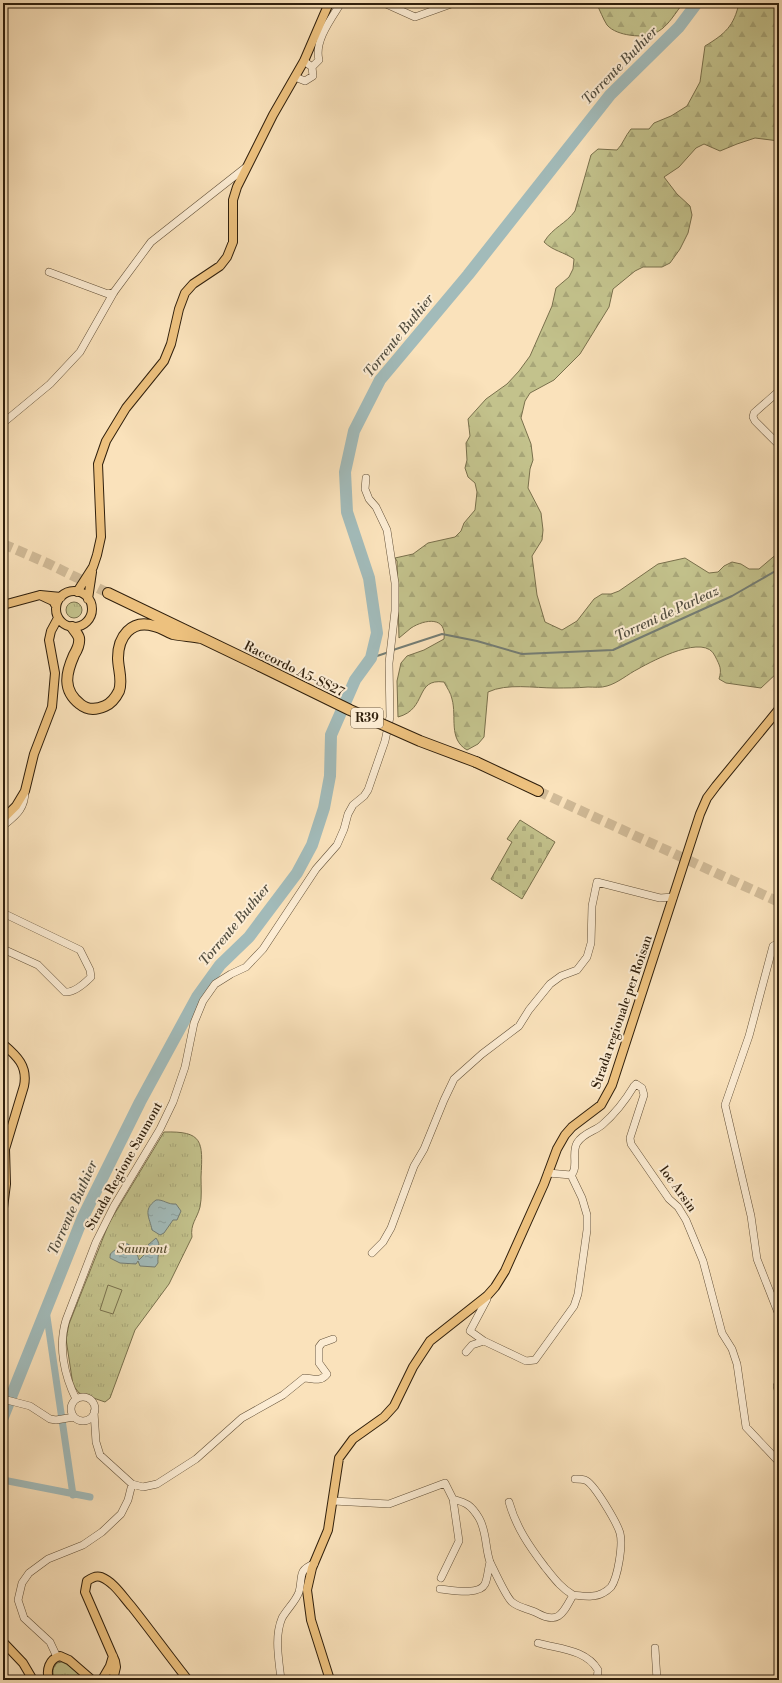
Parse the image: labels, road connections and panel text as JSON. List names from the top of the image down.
{
  "streets": {
    "highway": ["Raccordo A5-SS27", "R39"],
    "main road": ["Strada regionale per Roisan"],
    "street": ["Strada Regione Saumont", "loc Arsin"]
  },
  "water": ["Torrente Buthier", "Torrent de Parleaz"],
  "parks": ["Saumont"]
}
